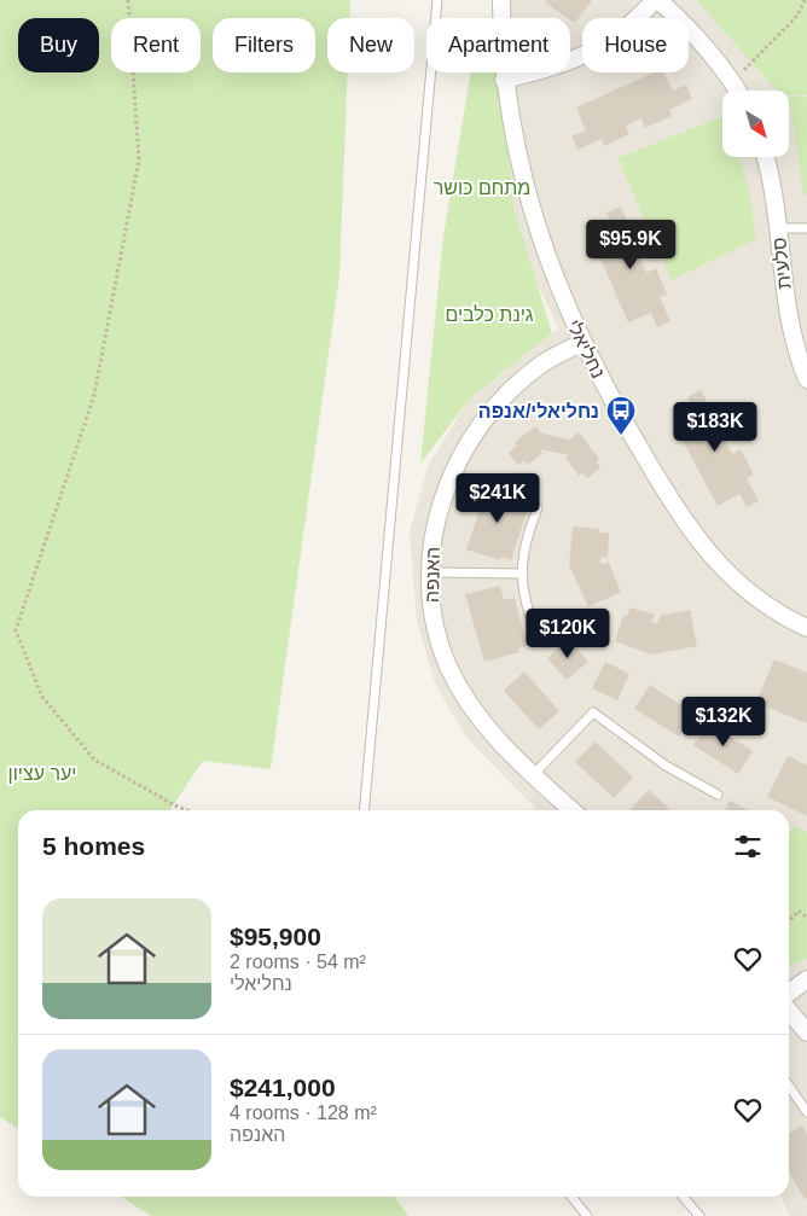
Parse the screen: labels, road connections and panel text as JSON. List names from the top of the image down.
{
  "streets": {
    "street": ["סלעית", "נחליאלי", "האנפה"]
  },
  "crossings": [
    ["נחליאלי", "האנפה"]
  ],
  "parks": ["מתחם כושר", "גינת כלבים", "יער עציון"],
  "places": {
    "bus stop": ["נחליאלי/אנפה"]
  },
  "north": "bottom right",
  "page": {
    "chip": [
      "Buy",
      "Rent",
      "Filters",
      "New",
      "Apartment",
      "House"
    ],
    "price": [
      "$95.9K",
      "$183K",
      "$241K",
      "$120K",
      "$132K"
    ],
    "heading": "5 homes",
    "list": [
      {
        "name": "$95,900",
        "note": "2 rooms · 54 m² · נחליאלי"
      },
      {
        "name": "$241,000",
        "note": "4 rooms · 128 m² · האנפה"
      }
    ]
  }
}
